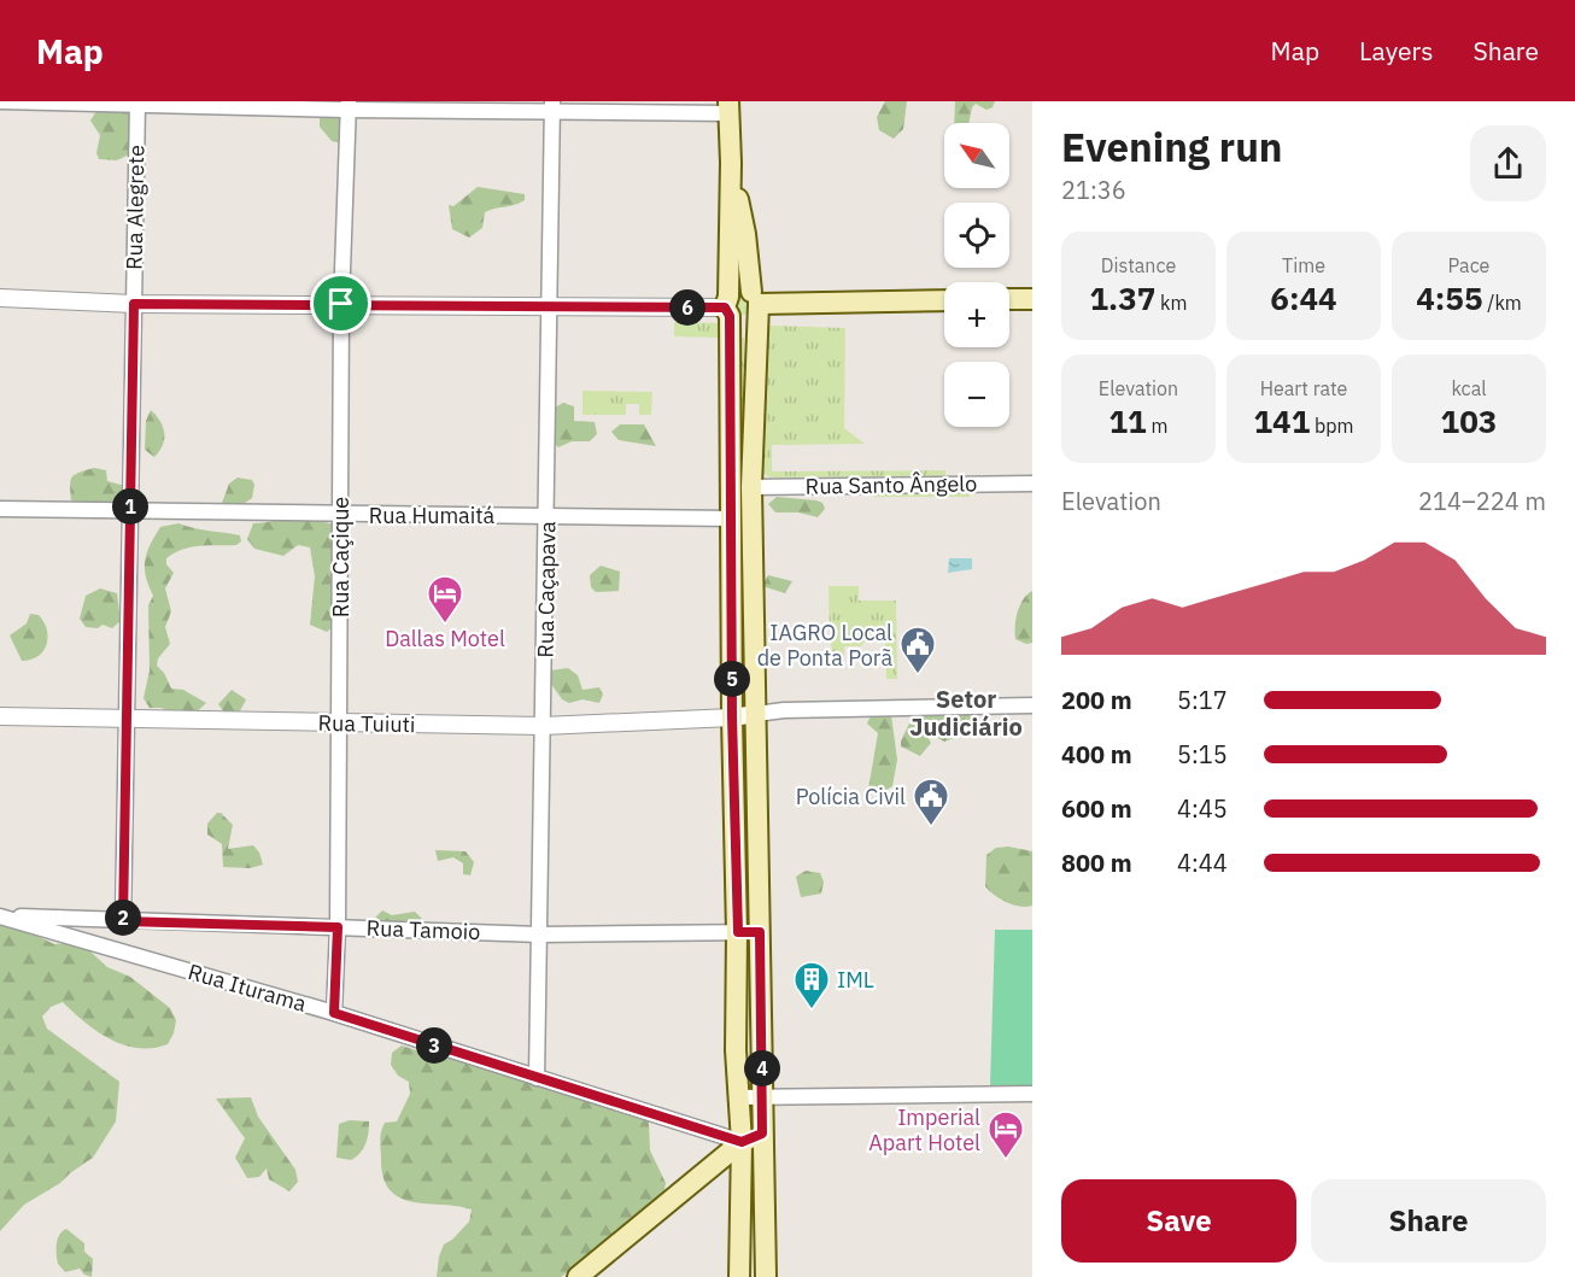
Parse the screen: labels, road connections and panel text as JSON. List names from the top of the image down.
{
  "streets": {
    "street": [
      "Rua Alegrete",
      "Rua Santo Ângelo",
      "Rua Humaitá",
      "Rua Caçique",
      "Rua Caçapava",
      "Rua Tuiuti",
      "Rua Tamoio",
      "Rua Iturama"
    ]
  },
  "crossings": [
    ["Rua Alegrete", "Rua Humaitá"],
    ["Rua Alegrete", "Rua Tuiuti"],
    ["Rua Alegrete", "Rua Tamoio"],
    ["Rua Humaitá", "Rua Caçique"],
    ["Rua Humaitá", "Rua Caçapava"],
    ["Rua Caçique", "Rua Tuiuti"],
    ["Rua Caçique", "Rua Tamoio"],
    ["Rua Caçique", "Rua Iturama"],
    ["Rua Caçapava", "Rua Tuiuti"],
    ["Rua Caçapava", "Rua Tamoio"],
    ["Rua Caçapava", "Rua Iturama"],
    ["Rua Tamoio", "Rua Iturama"]
  ],
  "districts": ["Setor Judiciário"],
  "places": {
    "hotel": ["Dallas Motel", "Imperial Apart Hotel"],
    "public building": ["IAGRO Local de Ponta Porã", "Polícia Civil"],
    "building": ["IML"]
  },
  "north": "top left",
  "page": {
    "header": "Map",
    "nav": ["Map", "Layers", "Share"],
    "heading": ["Evening run", "21:36"],
    "map_buttons": ["+", "−"],
    "stats": [
      ["Distance", "1.37 km"],
      ["Time", "6:44"],
      ["Pace", "4:55 /km"],
      ["Elevation", "11 m"],
      ["Heart rate", "141 bpm"],
      ["kcal", "103"]
    ],
    "pins": [
      "6",
      "1",
      "5",
      "2",
      "3",
      "4"
    ],
    "chart": ["Elevation", "214–224 m"],
    "list": [
      {
        "name": "200 m",
        "note": "5:17"
      },
      {
        "name": "400 m",
        "note": "5:15"
      },
      {
        "name": "600 m",
        "note": "4:45"
      },
      {
        "name": "800 m",
        "note": "4:44"
      }
    ],
    "buttons": ["Save", "Share"]
  }
}
